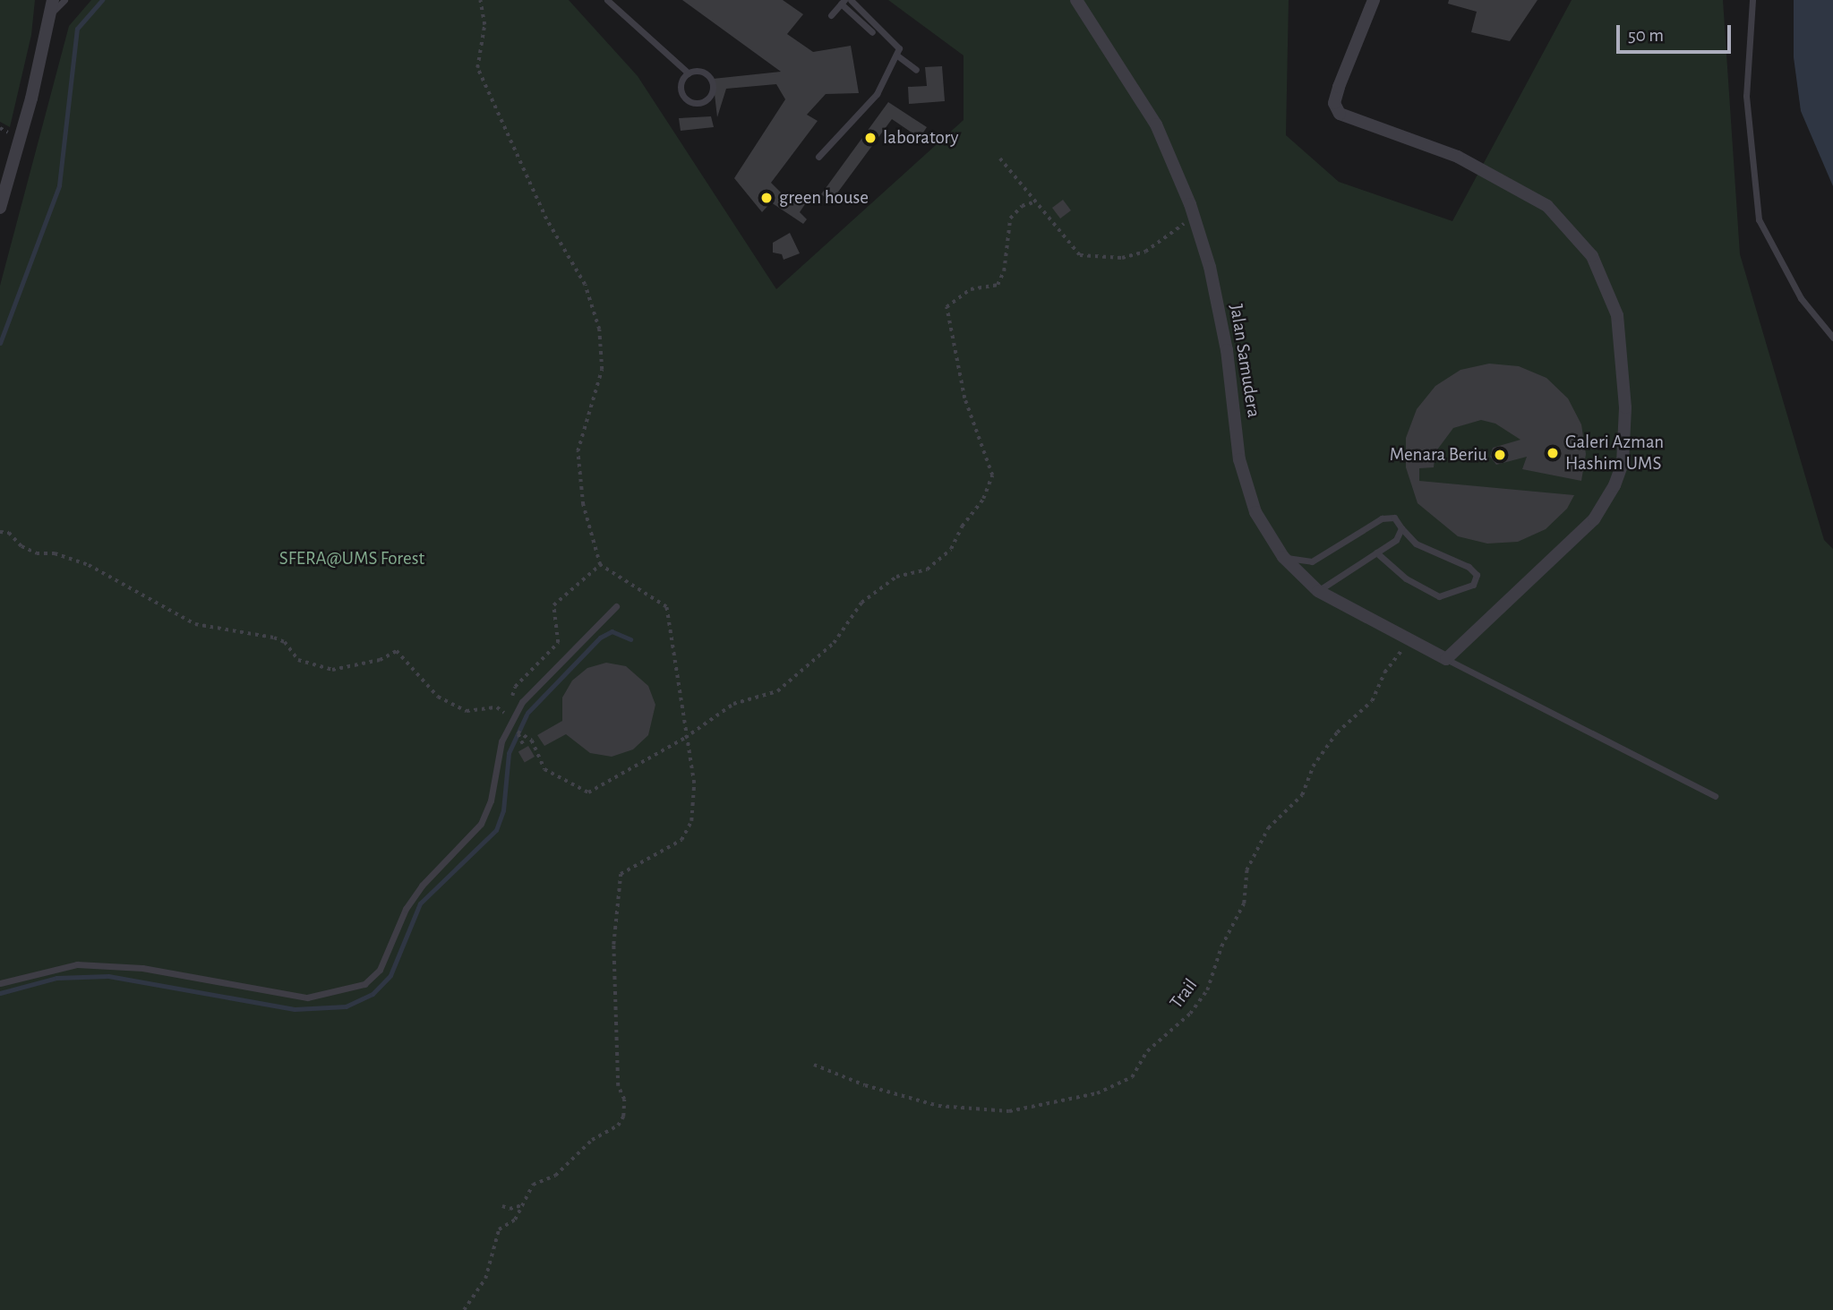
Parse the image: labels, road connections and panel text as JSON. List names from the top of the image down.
{
  "streets": {
    "street": ["Jalan Samudera"],
    "path": ["Trail"]
  },
  "crossings": [
    ["Jalan Samudera", "Trail"]
  ],
  "parks": ["SFERA@UMS Forest"],
  "places": [
    "laboratory",
    "green house",
    "Galeri Azman Hashim UMS",
    "Menara Beriu"
  ],
  "scale_bar": "50 m"
}
